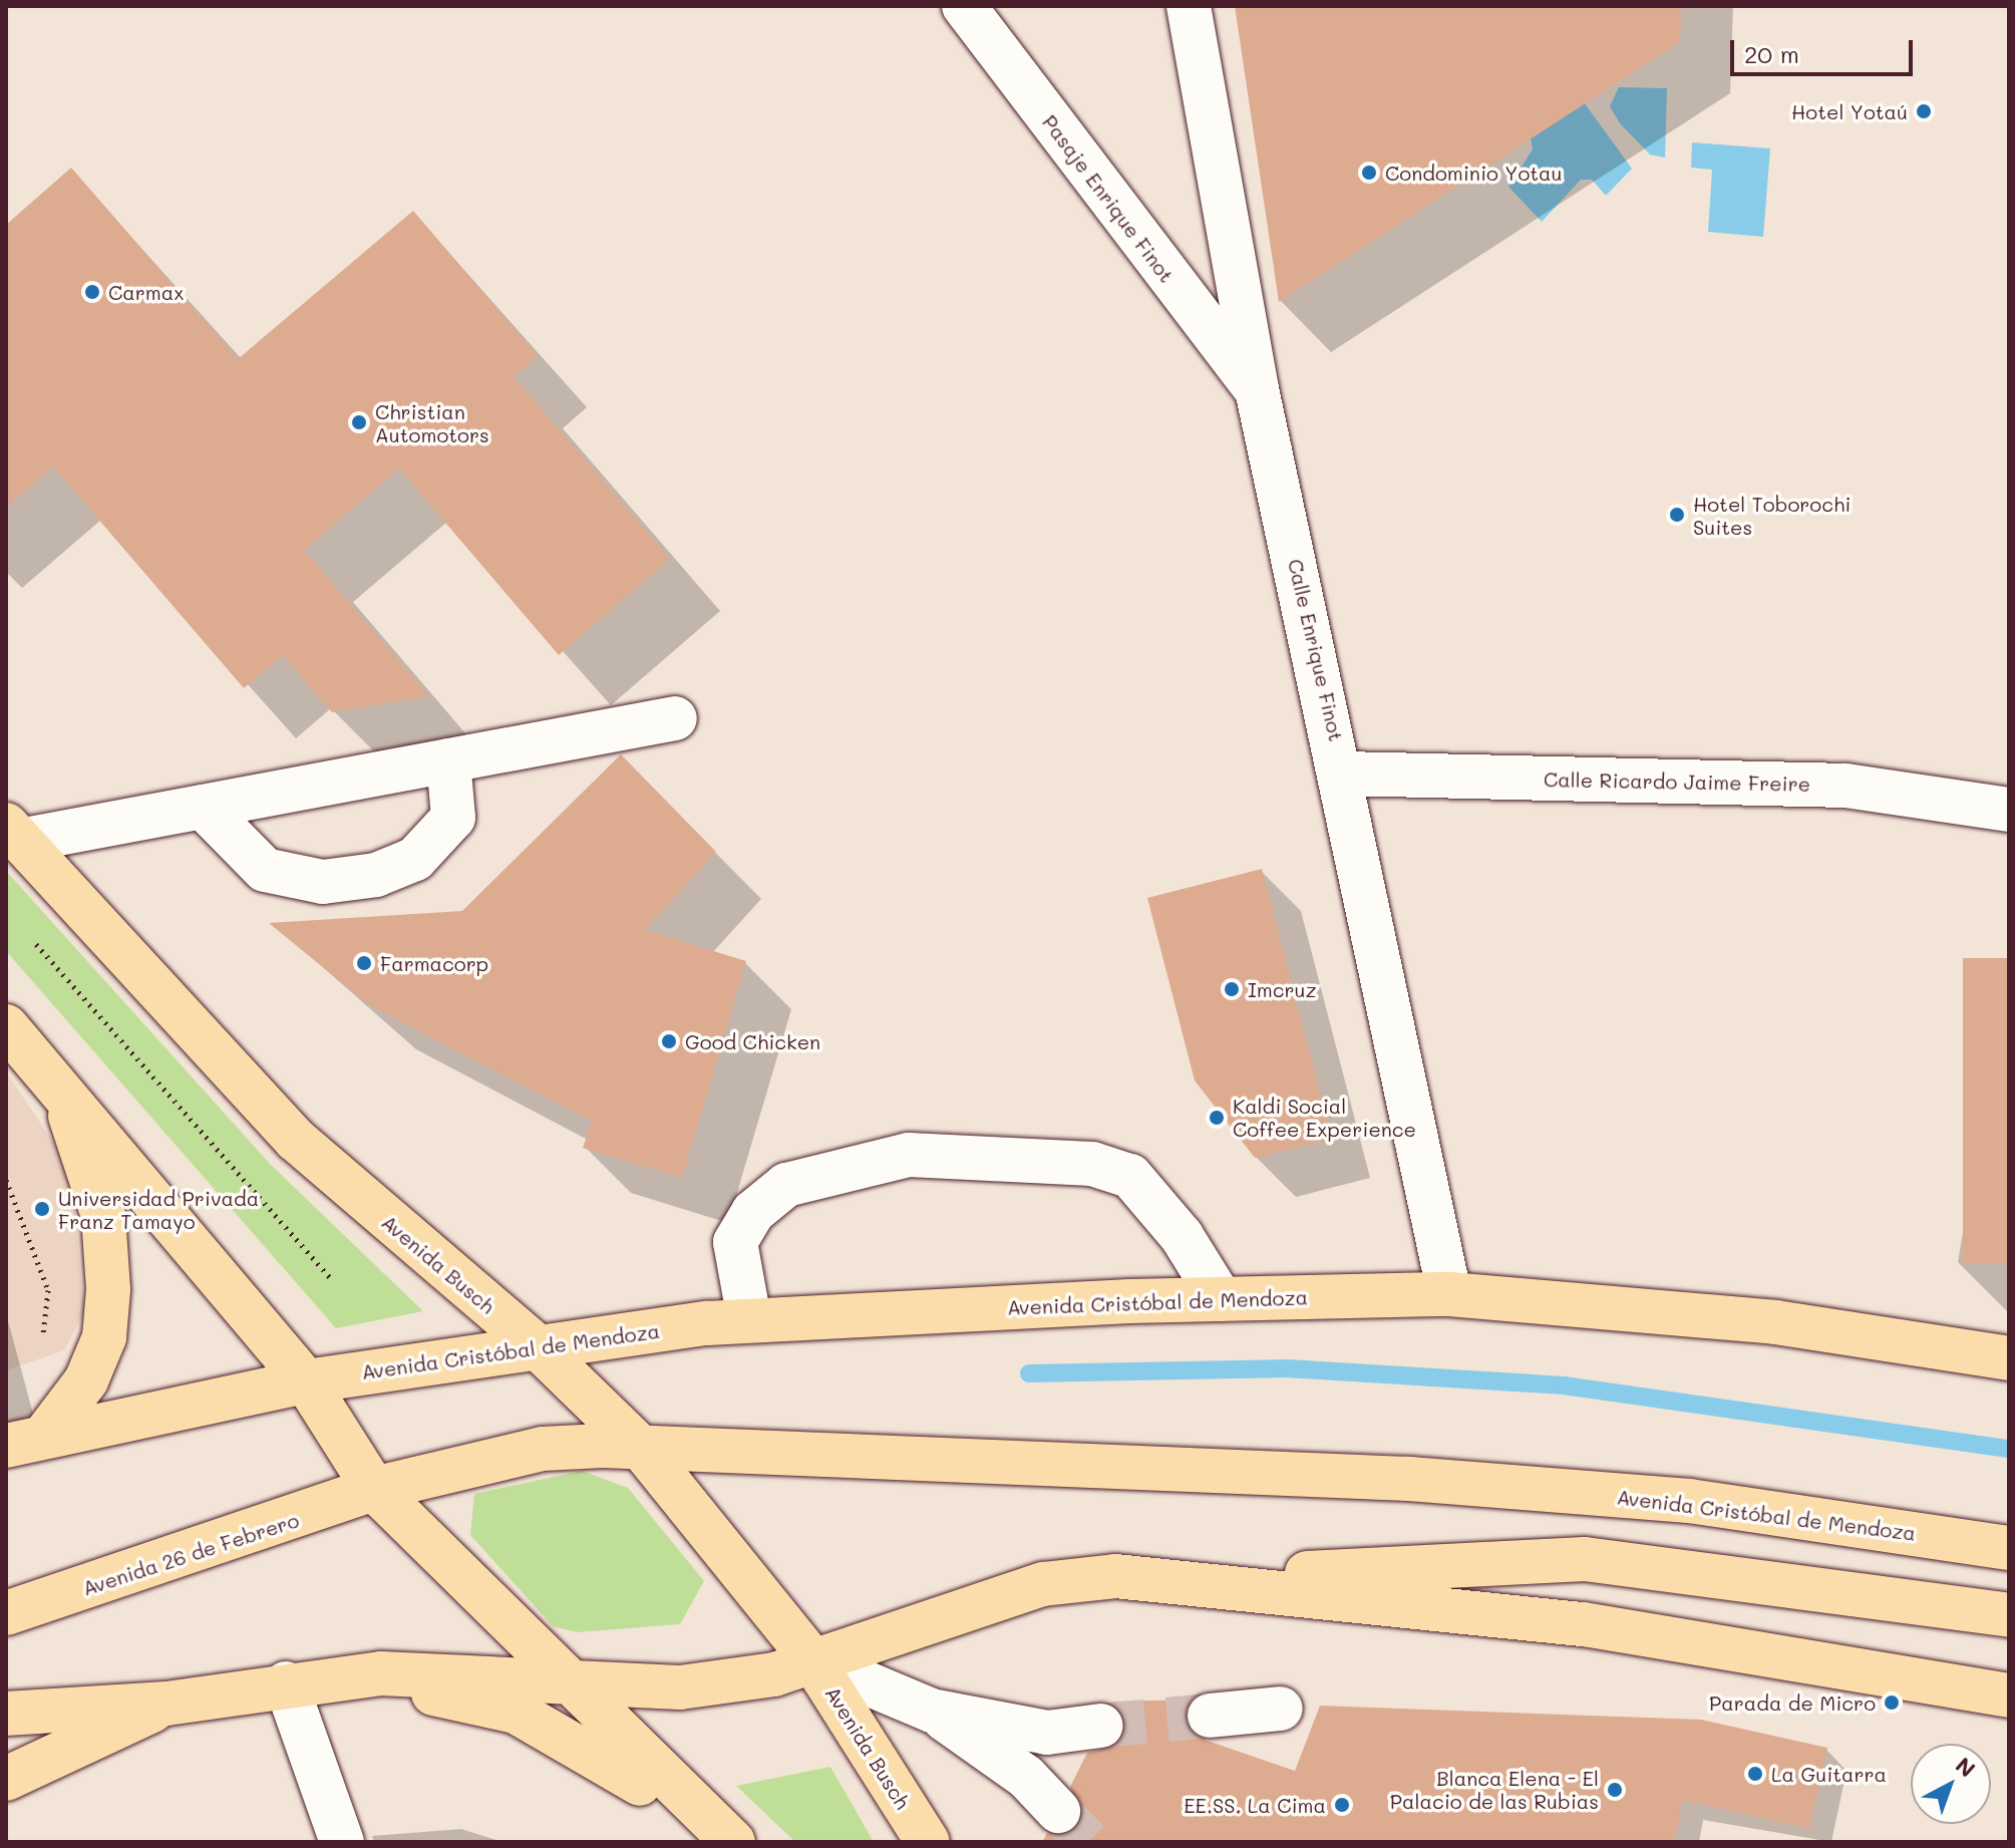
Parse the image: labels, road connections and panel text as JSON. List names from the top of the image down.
{
  "streets": {
    "main road": ["Avenida Busch", "Avenida Cristóbal de Mendoza", "Avenida 26 de Febrero"],
    "street": ["Pasaje Enrique Finot", "Calle Enrique Finot", "Calle Ricardo Jaime Freire"]
  },
  "crossings": [
    ["Pasaje Enrique Finot", "Calle Enrique Finot"],
    ["Calle Enrique Finot", "Calle Ricardo Jaime Freire"],
    ["Calle Enrique Finot", "Avenida Cristóbal de Mendoza"],
    ["Avenida Busch", "Avenida Cristóbal de Mendoza"],
    ["Avenida Cristóbal de Mendoza", "Avenida 26 de Febrero"]
  ],
  "places": [
    "Hotel Yotaú",
    "Condominio Yotau",
    "Carmax",
    "Christian Automotors",
    "Hotel Toborochi Suites",
    "Farmacorp",
    "Imcruz",
    "Good Chicken",
    "Kaldi Social Coffee Experience",
    "Universidad Privada Franz Tamayo",
    "Parada de Micro",
    "La Guitarra",
    "Blanca Elena - El Palacio de las Rubias",
    "EE.SS. La Cima"
  ],
  "scale_bar": "20 m",
  "north": "top right"
}
